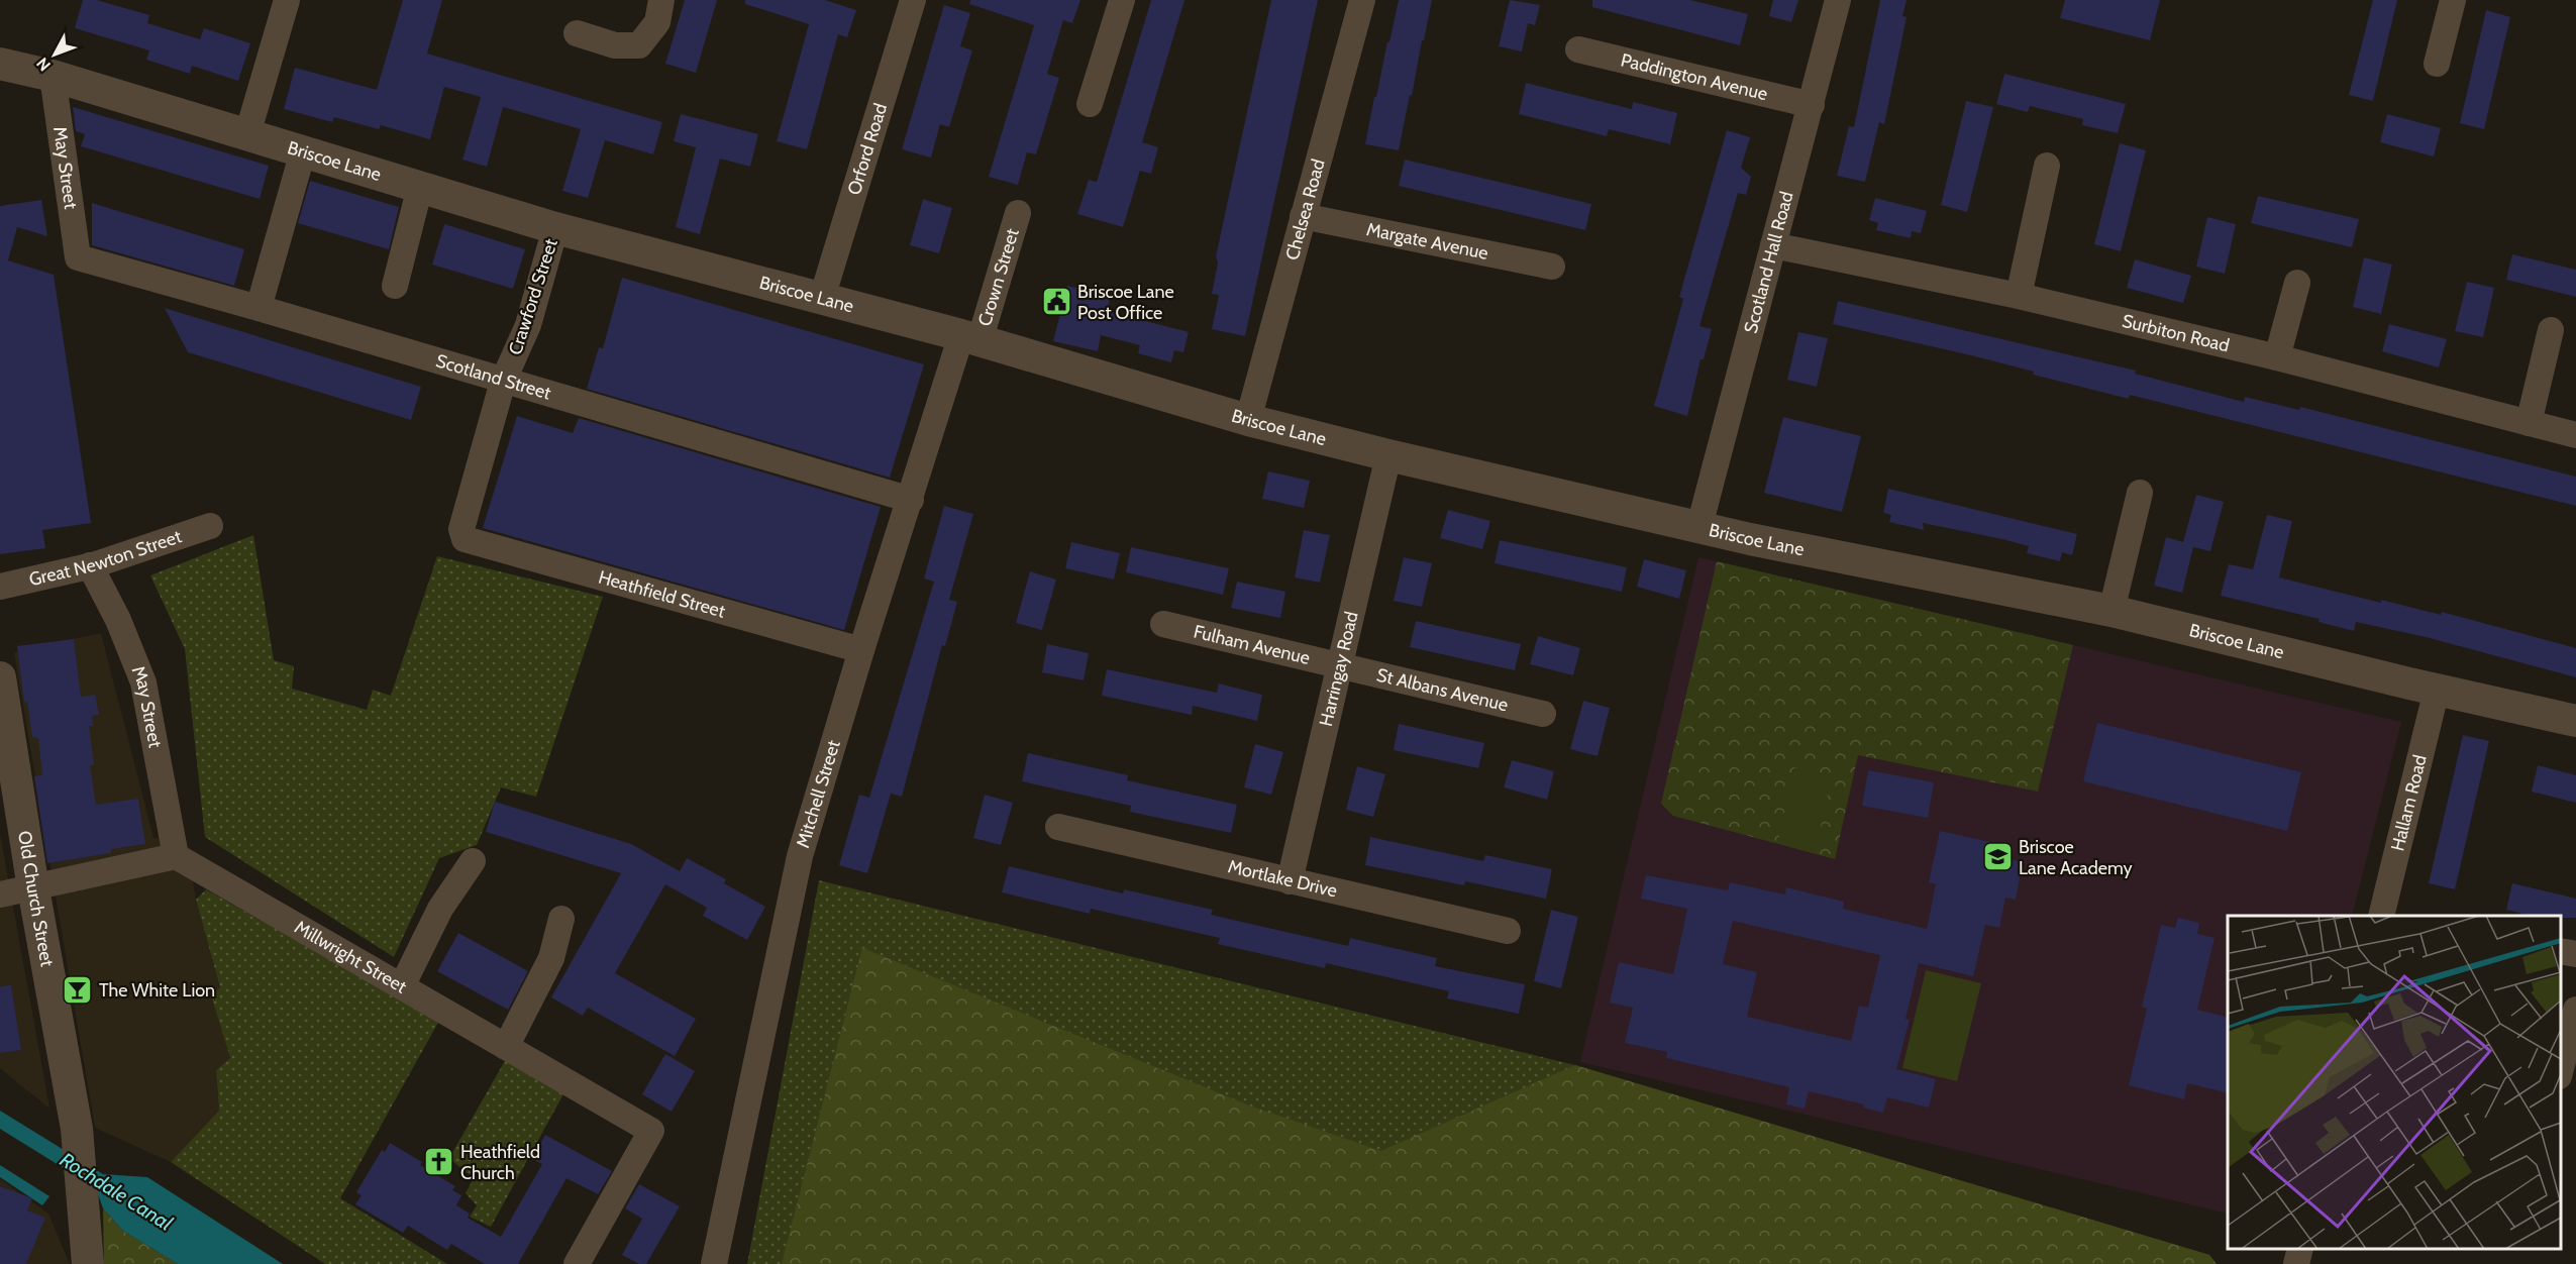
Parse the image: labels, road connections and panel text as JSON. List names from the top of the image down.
{
  "streets": {
    "street": [
      "Paddington Avenue",
      "Orford Road",
      "Briscoe Lane",
      "May Street",
      "Chelsea Road",
      "Margate Avenue",
      "Scotland Hall Road",
      "Crown Street",
      "Crawford Street",
      "Surbiton Road",
      "Scotland Street",
      "Great Newton Street",
      "Heathfield Street",
      "Fulham Avenue",
      "Harringay Road",
      "St Albans Avenue",
      "Mitchell Street",
      "Hallam Road",
      "Mortlake Drive",
      "Old Church Street",
      "Millwright Street"
    ]
  },
  "crossings": [
    ["Paddington Avenue", "Scotland Hall Road"],
    ["Orford Road", "Briscoe Lane"],
    ["Briscoe Lane", "May Street"],
    ["Briscoe Lane", "Chelsea Road"],
    ["Briscoe Lane", "Scotland Hall Road"],
    ["Briscoe Lane", "Crown Street"],
    ["Briscoe Lane", "Crawford Street"],
    ["Briscoe Lane", "Harringay Road"],
    ["Briscoe Lane", "Mitchell Street"],
    ["Briscoe Lane", "Hallam Road"],
    ["May Street", "Scotland Street"],
    ["May Street", "Great Newton Street"],
    ["May Street", "Millwright Street"],
    ["Chelsea Road", "Margate Avenue"],
    ["Scotland Hall Road", "Surbiton Road"],
    ["Crown Street", "Mitchell Street"],
    ["Crawford Street", "Scotland Street"],
    ["Crawford Street", "Heathfield Street"],
    ["Scotland Street", "Mitchell Street"],
    ["Heathfield Street", "Mitchell Street"],
    ["Fulham Avenue", "Harringay Road"],
    ["Fulham Avenue", "St Albans Avenue"],
    ["Harringay Road", "St Albans Avenue"],
    ["Harringay Road", "Mortlake Drive"]
  ],
  "water": ["Rochdale Canal"],
  "places": {
    "public building": ["Briscoe Lane Post Office"],
    "school or university": ["Briscoe Lane Academy"],
    "bar": ["The White Lion"],
    "church": ["Heathfield Church"]
  },
  "north": "bottom left"
}
